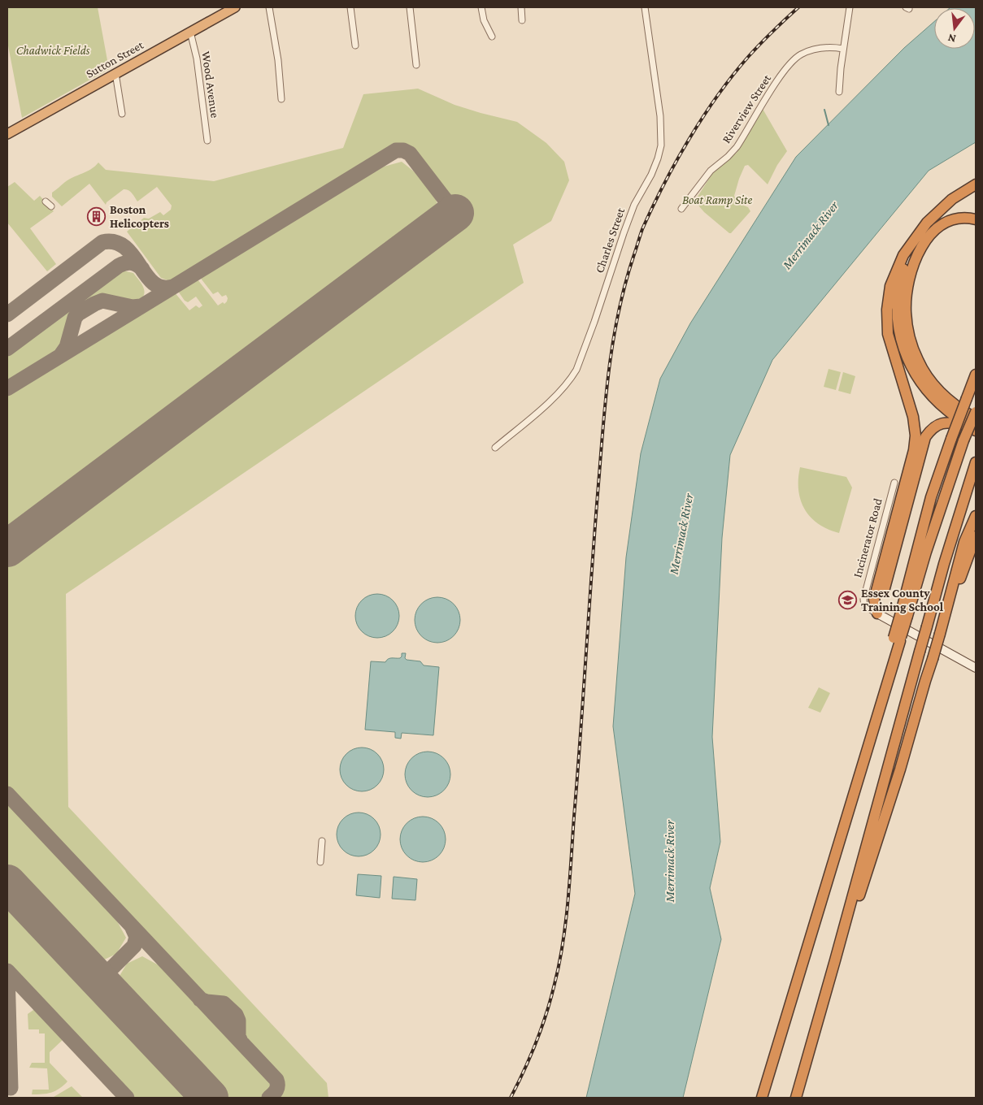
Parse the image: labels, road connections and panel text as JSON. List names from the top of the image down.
{
  "streets": {
    "highway": ["Sutton Street"],
    "street": [
      "Wood Avenue",
      "Riverview Street",
      "Charles Street",
      "Incinerator Road"
    ]
  },
  "crossings": [
    ["Sutton Street", "Wood Avenue"]
  ],
  "water": ["Merrimack River"],
  "parks": ["Chadwick Fields", "Boat Ramp Site"],
  "places": {
    "building": ["Boston Helicopters"],
    "school or university": ["Essex County Training School"]
  },
  "north": "bottom"
}
